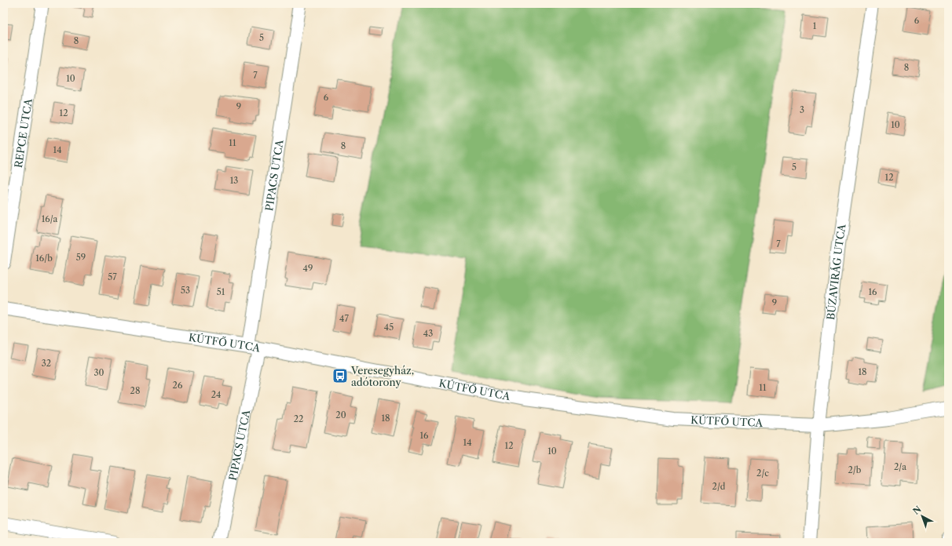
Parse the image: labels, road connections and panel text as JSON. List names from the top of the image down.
{
  "streets": {
    "street": [
      "REPCE UTCA",
      "PIPACS UTCA",
      "BÚZAVIRÁG UTCA",
      "KÚTFŐ UTCA"
    ]
  },
  "crossings": [
    ["PIPACS UTCA", "KÚTFŐ UTCA"],
    ["BÚZAVIRÁG UTCA", "KÚTFŐ UTCA"]
  ],
  "places": {
    "bus stop": ["Veresegyház, adótorony"]
  },
  "house_numbers": [
    "6",
    "1",
    "5",
    "8",
    "8",
    "7",
    "10",
    "6",
    "9",
    "3",
    "12",
    "10",
    "11",
    "8",
    "14",
    "5",
    "12",
    "13",
    "16/a",
    "7",
    "59",
    "16/b",
    "49",
    "57",
    "53",
    "51",
    "16",
    "9",
    "47",
    "45",
    "43",
    "32",
    "18",
    "30",
    "26",
    "11",
    "28",
    "24",
    "20",
    "18",
    "22",
    "16",
    "14",
    "12",
    "10",
    "2/a",
    "2/b",
    "2/c",
    "2/d"
  ],
  "north": "top left"
}
